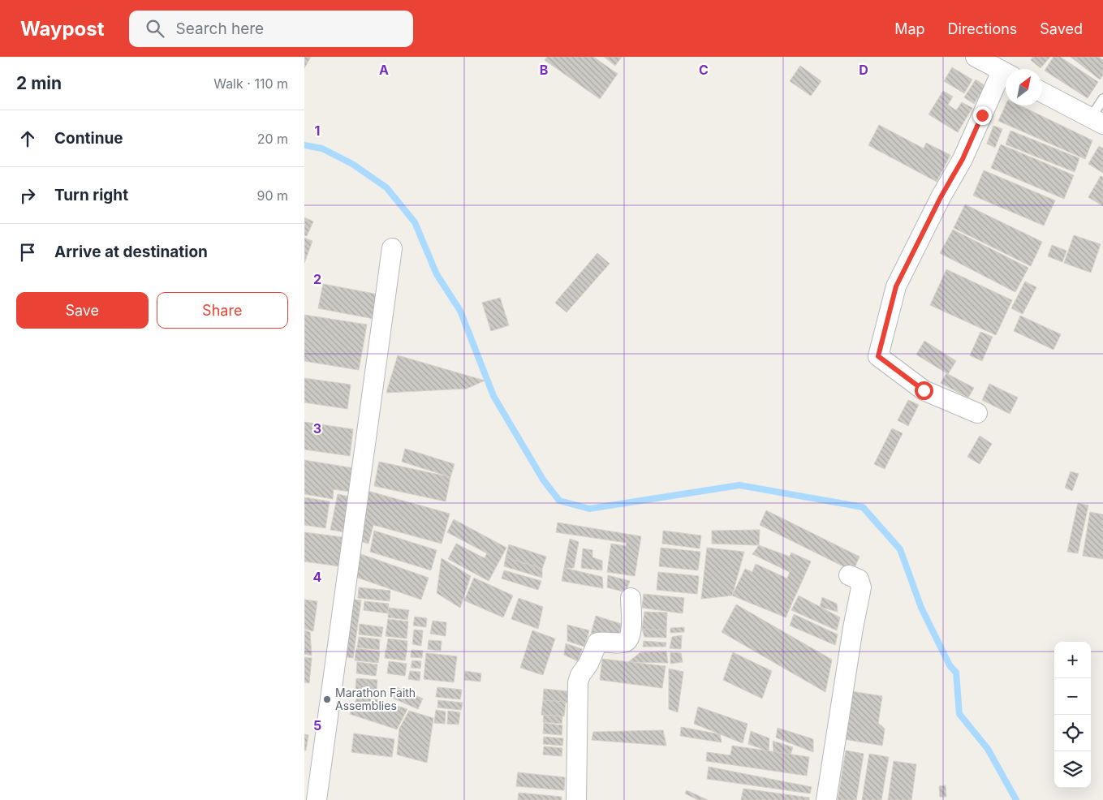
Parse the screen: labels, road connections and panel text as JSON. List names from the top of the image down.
{
  "places": ["Marathon Faith Assemblies"],
  "north": "top right",
  "page": {
    "header": "Waypost",
    "search": "Search here",
    "nav": ["Map", "Directions", "Saved"],
    "heading": ["2 min", "Walk · 110 m"],
    "list": [
      ["Continue", "20 m"],
      ["Turn right", "90 m"],
      "Arrive at destination"
    ],
    "buttons": ["Save", "Share"],
    "map_buttons": ["+", "−"]
  },
  "grid": {
    "columns": [
      "A",
      "B",
      "C",
      "D"
    ],
    "rows": [
      "1",
      "2",
      "3",
      "4",
      "5"
    ]
  }
}
